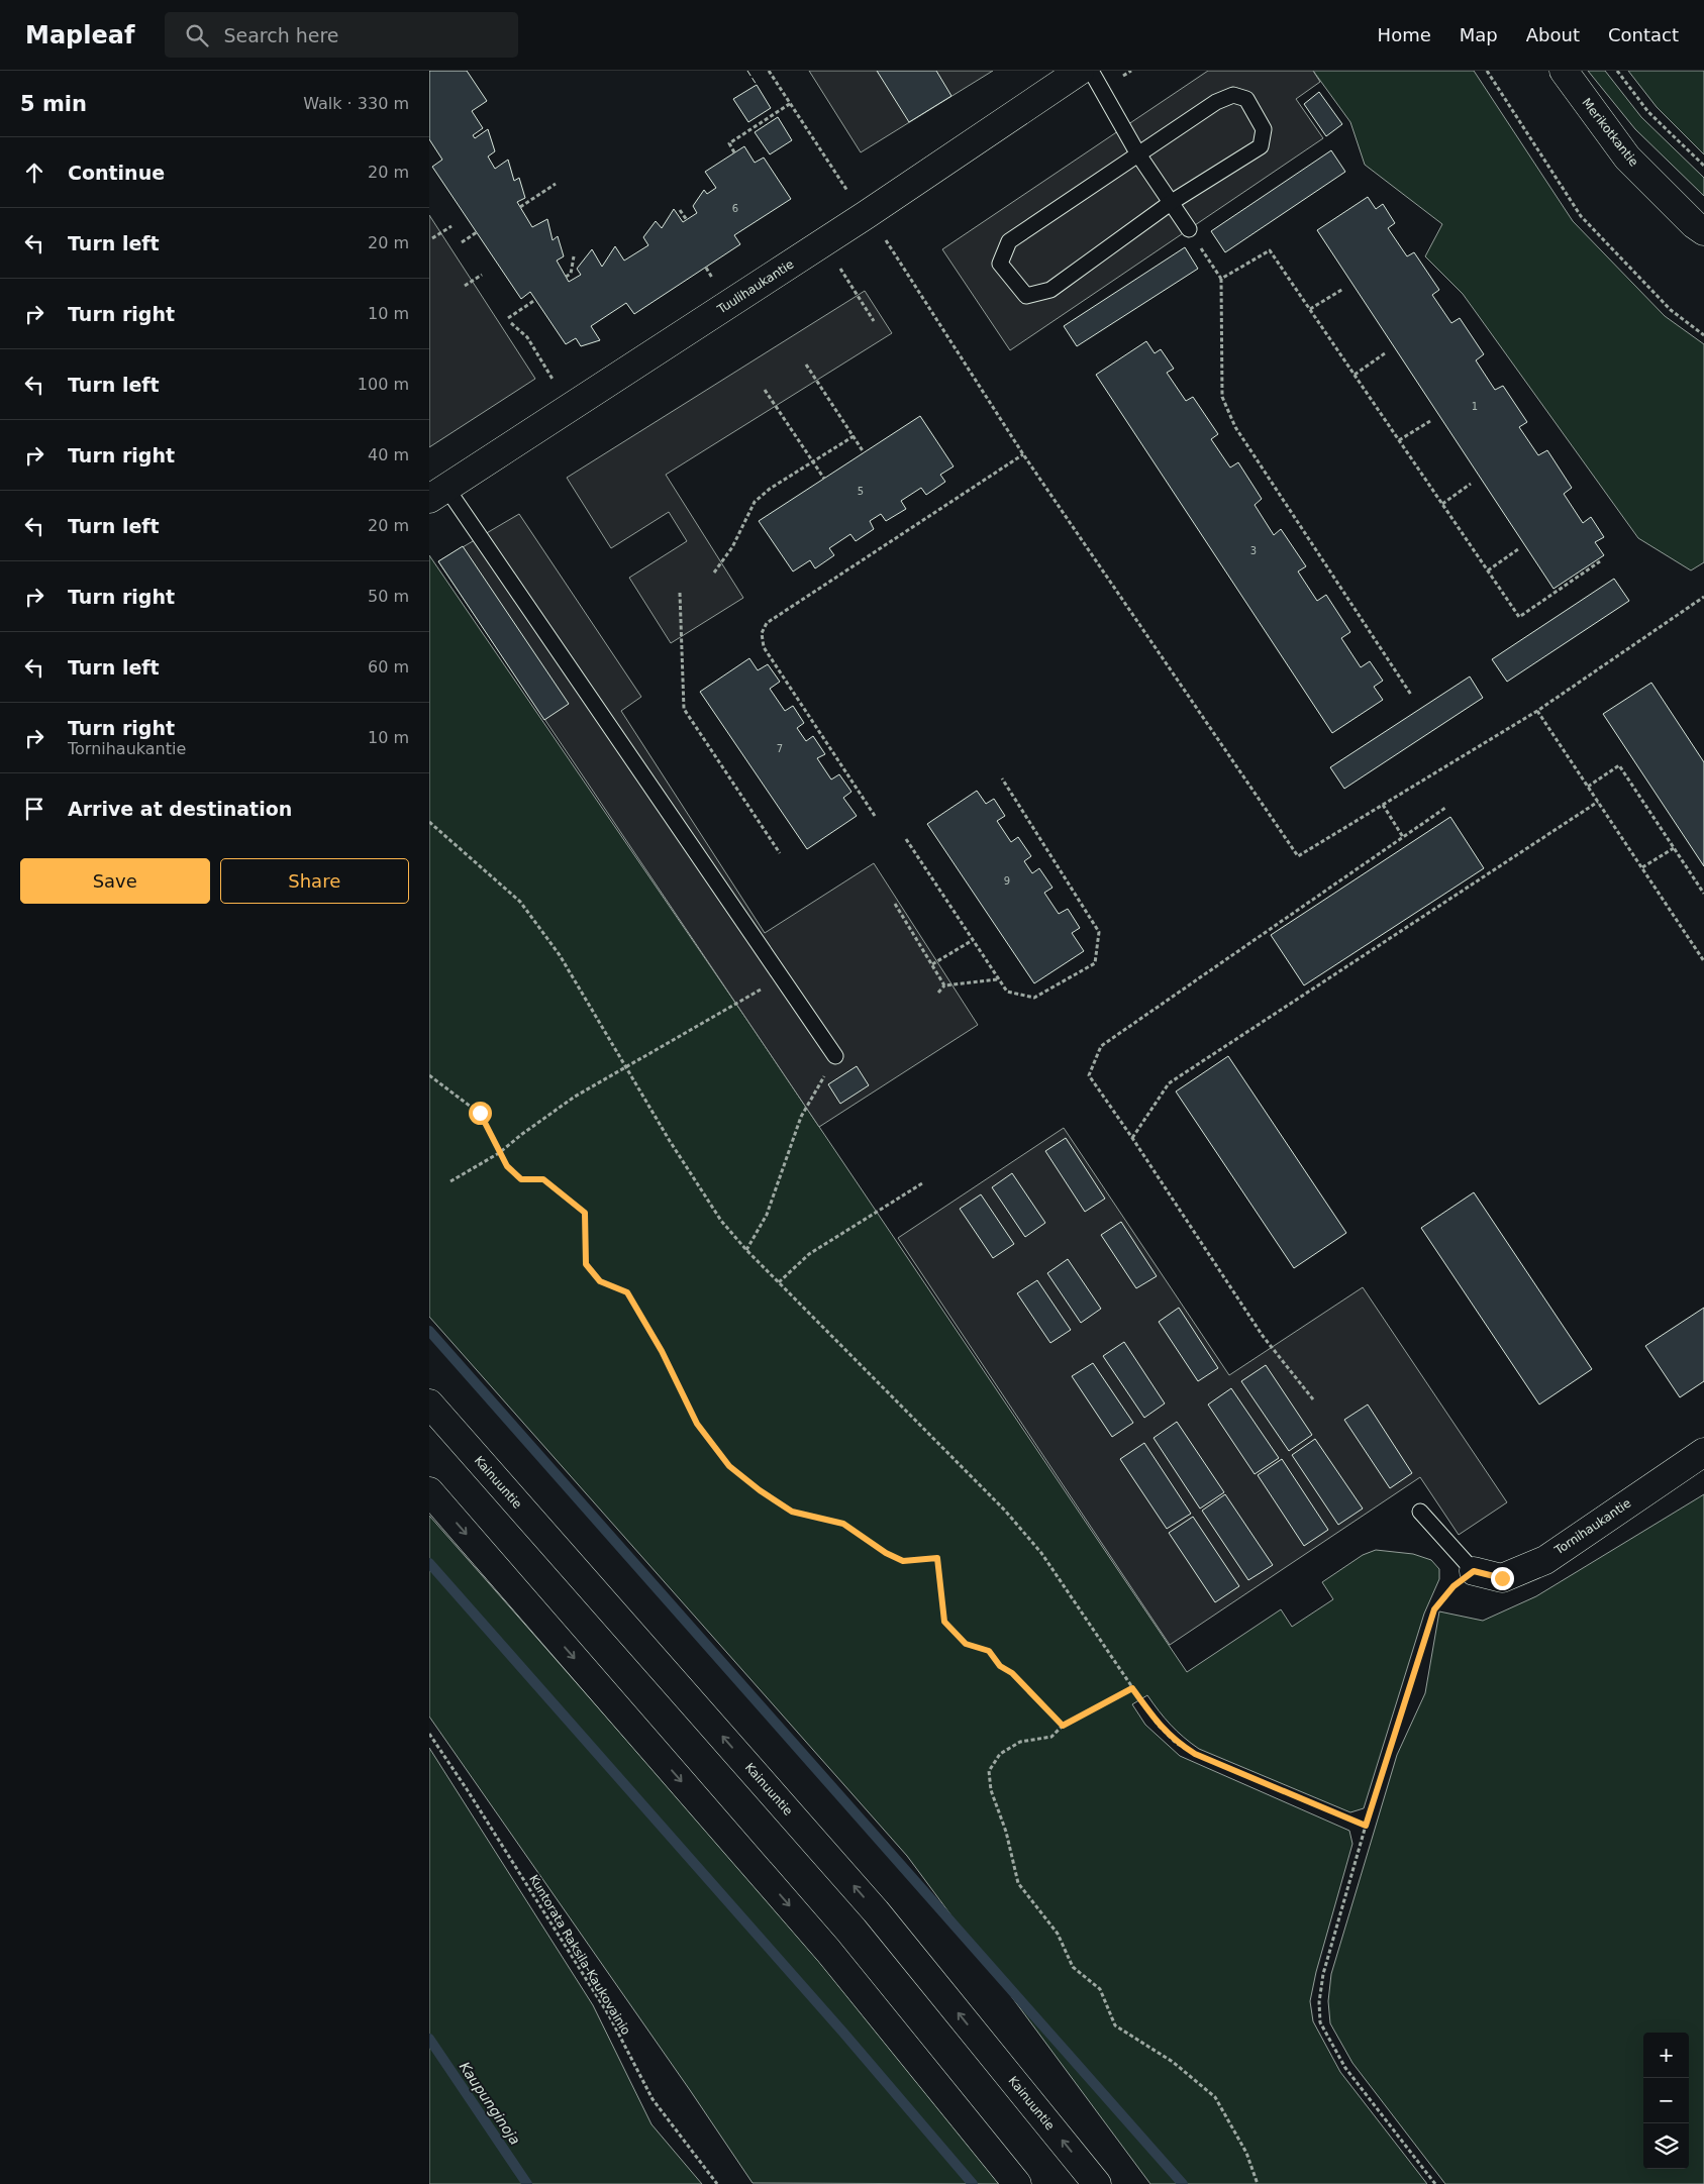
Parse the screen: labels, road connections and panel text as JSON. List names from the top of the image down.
{
  "streets": {
    "main road": [
      "Merikotkantie",
      "Tuulihaukantie",
      "Kainuuntie",
      "Tornihaukantie"
    ],
    "path": ["Kuntorata Raksila-Kaukovainio"]
  },
  "water": ["Kaupunginoja"],
  "house_numbers": [
    "6",
    "1",
    "5",
    "3",
    "7",
    "9"
  ],
  "page": {
    "header": "Mapleaf",
    "search": "Search here",
    "nav": [
      "Home",
      "Map",
      "About",
      "Contact"
    ],
    "heading": ["5 min", "Walk · 330 m"],
    "list": [
      ["Continue", "20 m"],
      ["Turn left", "20 m"],
      ["Turn right", "10 m"],
      ["Turn left", "100 m"],
      ["Turn right", "40 m"],
      ["Turn left", "20 m"],
      ["Turn right", "50 m"],
      ["Turn left", "60 m"],
      ["Turn right", "Tornihaukantie", "10 m"],
      "Arrive at destination"
    ],
    "buttons": ["Save", "Share"],
    "map_buttons": ["+", "−"]
  }
}
